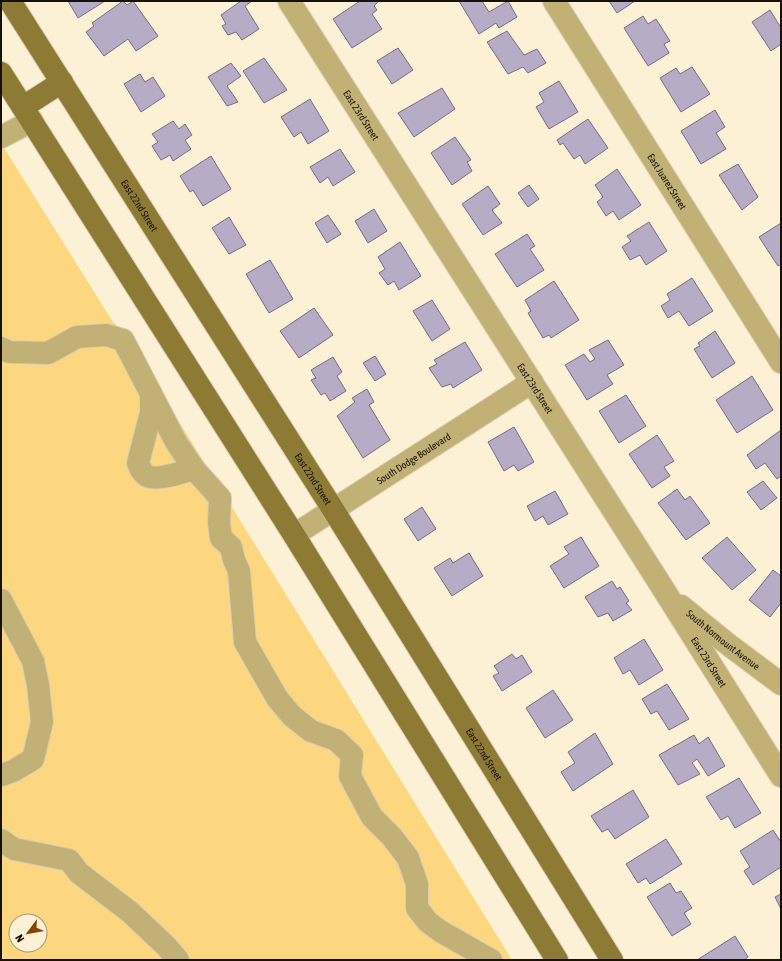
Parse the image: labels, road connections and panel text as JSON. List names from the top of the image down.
{
  "streets": {
    "main road": ["East 22nd Street"],
    "street": [
      "East 23rd Street",
      "East Juarez Street",
      "South Dodge Boulevard",
      "South Normount Avenue"
    ]
  },
  "crossings": [
    ["East 23rd Street", "South Dodge Boulevard"],
    ["East 23rd Street", "South Normount Avenue"],
    ["East 22nd Street", "South Dodge Boulevard"]
  ],
  "north": "bottom left"
}
